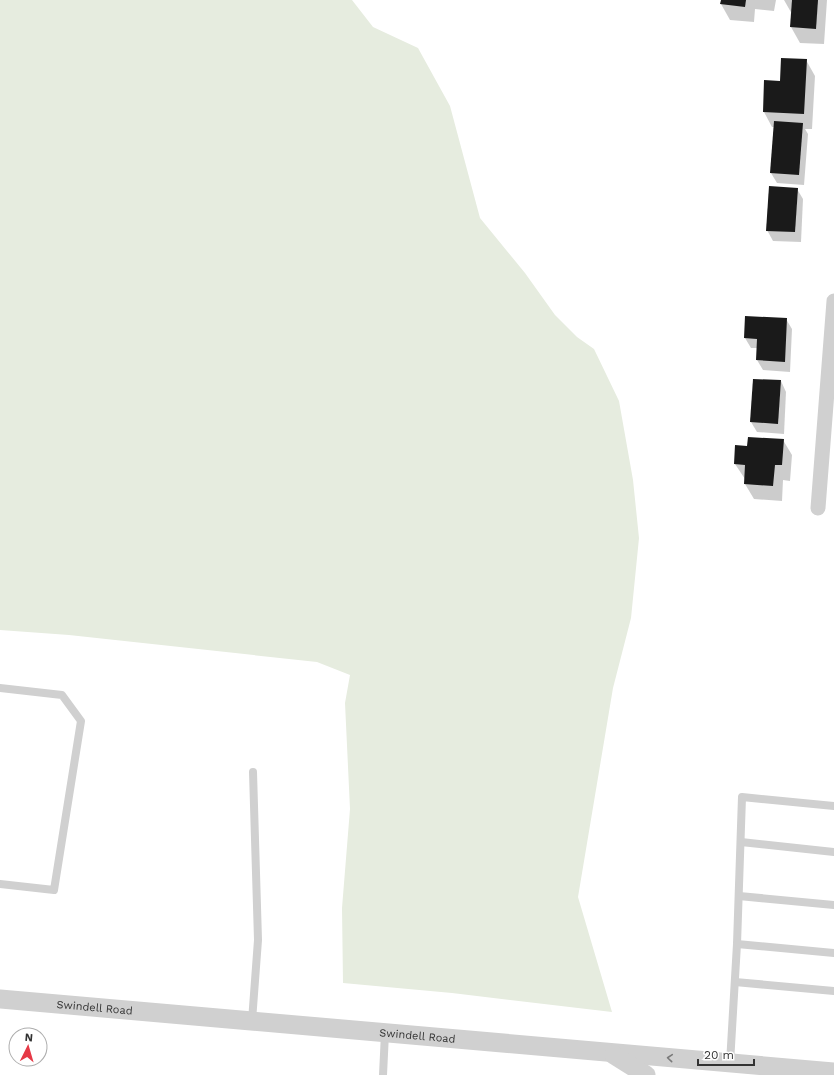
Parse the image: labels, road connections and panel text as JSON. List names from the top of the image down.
{
  "streets": {
    "street": ["Swindell Road"]
  },
  "scale_bar": "20 m",
  "north": "top"
}
